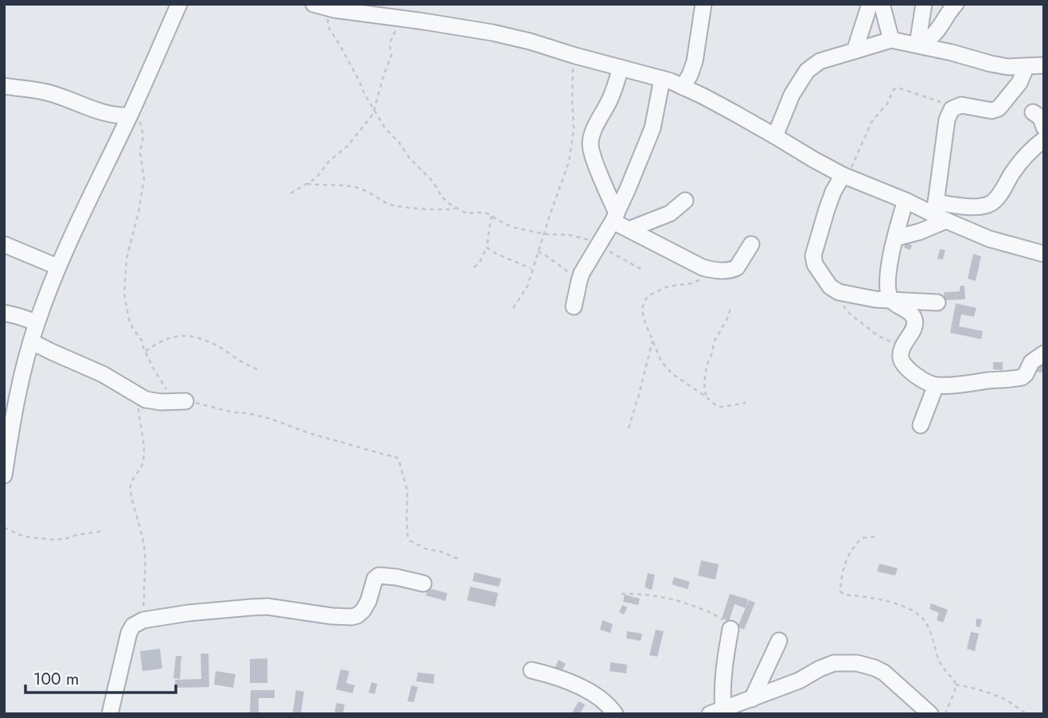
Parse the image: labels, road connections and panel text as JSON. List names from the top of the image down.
{
  "scale_bar": "100 m"
}
